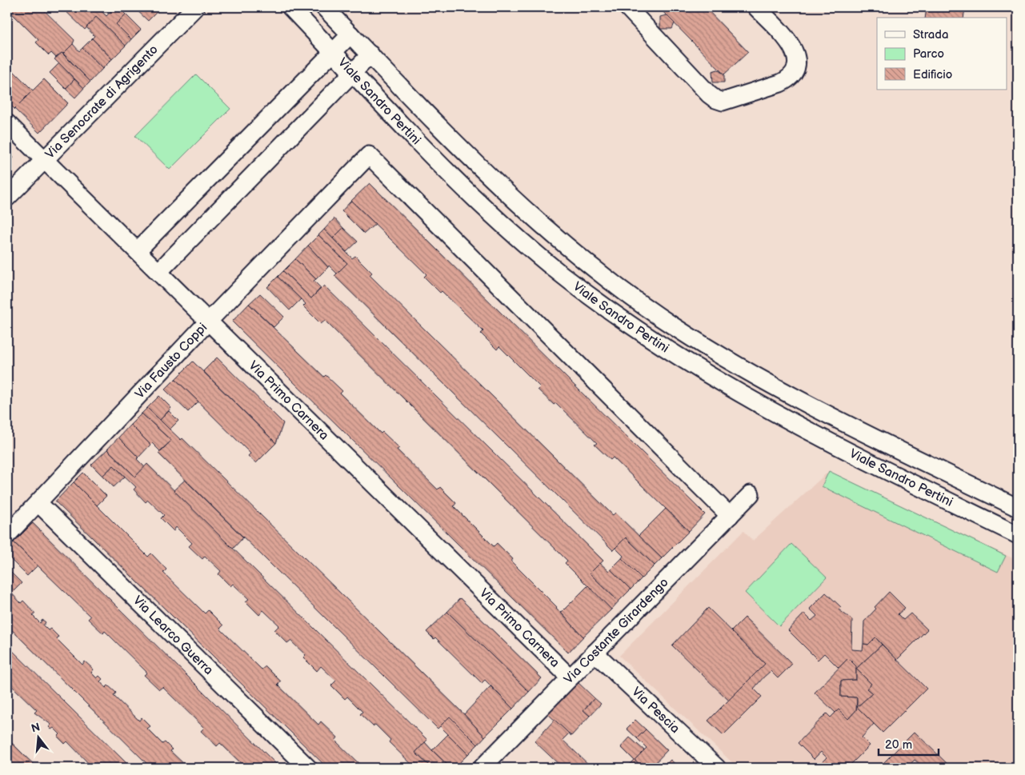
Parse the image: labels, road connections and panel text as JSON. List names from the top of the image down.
{
  "streets": {
    "street": [
      "Viale Sandro Pertini",
      "Via Senocrate di Agrigento",
      "Via Fausto Coppi",
      "Via Primo Carnera",
      "Via Costante Girardengo",
      "Via Learco Guerra",
      "Via Pescia"
    ]
  },
  "crossings": [
    ["Via Senocrate di Agrigento", "Via Primo Carnera"],
    ["Via Fausto Coppi", "Via Primo Carnera"],
    ["Via Fausto Coppi", "Via Costante Girardengo"],
    ["Via Fausto Coppi", "Via Learco Guerra"],
    ["Via Primo Carnera", "Via Costante Girardengo"],
    ["Via Costante Girardengo", "Via Pescia"]
  ],
  "legend": ["Strada", "Parco", "Edificio"],
  "scale_bar": "20 m",
  "north": "top"
}
